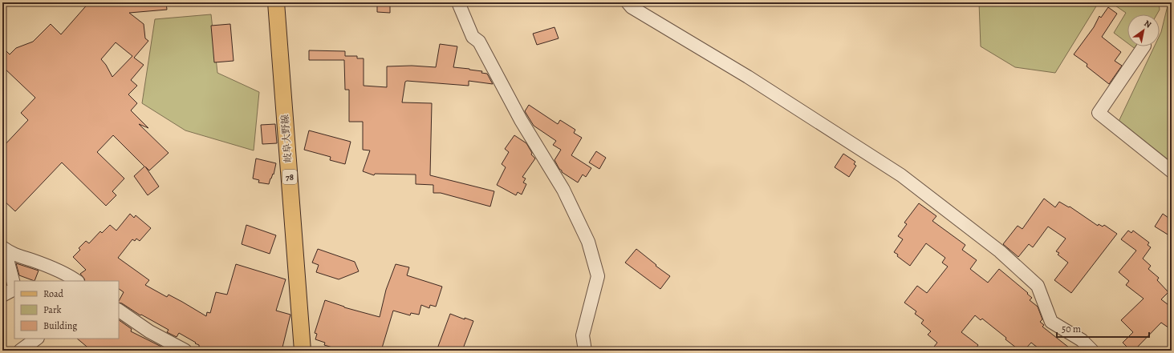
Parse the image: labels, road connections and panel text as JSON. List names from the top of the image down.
{
  "streets": {
    "main road": ["岐阜大野線", "78"]
  },
  "legend": ["Road", "Park", "Building"],
  "scale_bar": "50 m",
  "north": "top right"
}
